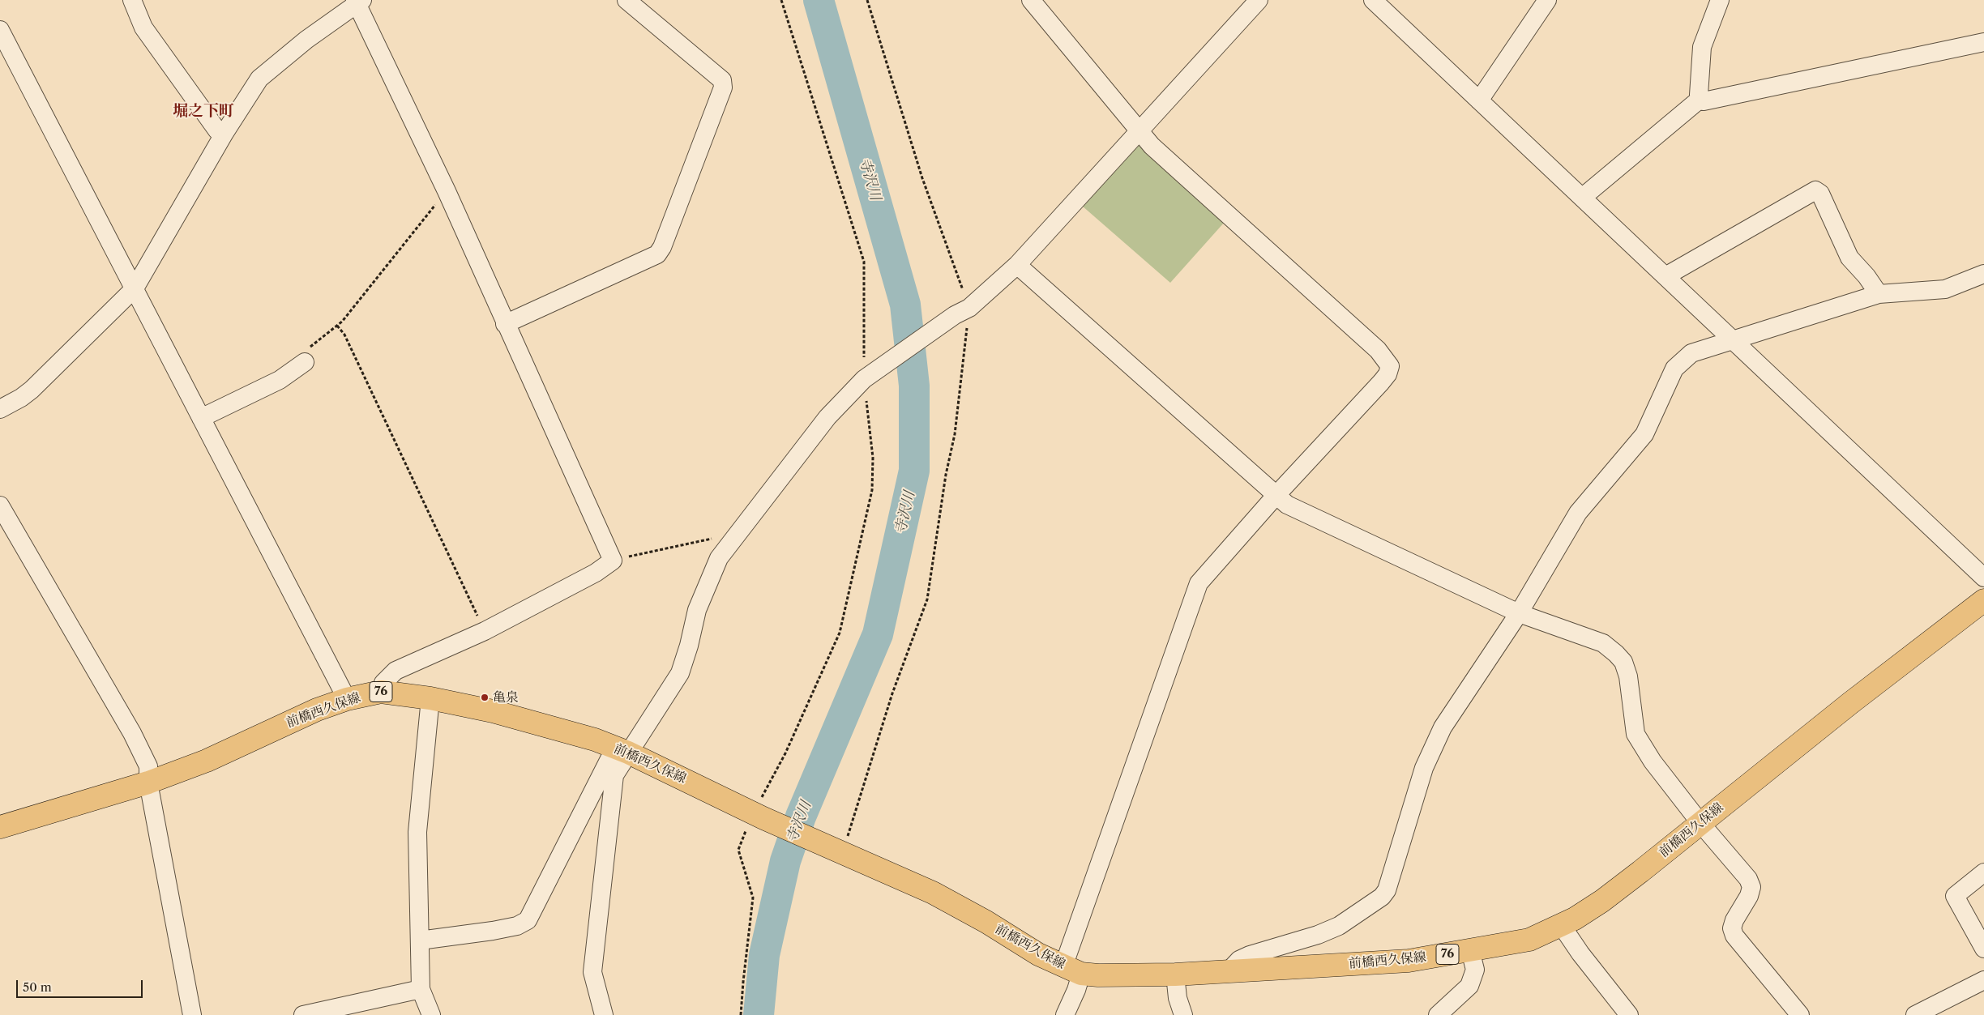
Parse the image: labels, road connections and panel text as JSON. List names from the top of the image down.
{
  "streets": {
    "main road": ["76", "前橋西久保線"]
  },
  "crossings": [
    ["76", "前橋西久保線"]
  ],
  "districts": ["堀之下町"],
  "water": ["寺沢川"],
  "places": ["亀泉"],
  "scale_bar": "50 m"
}
